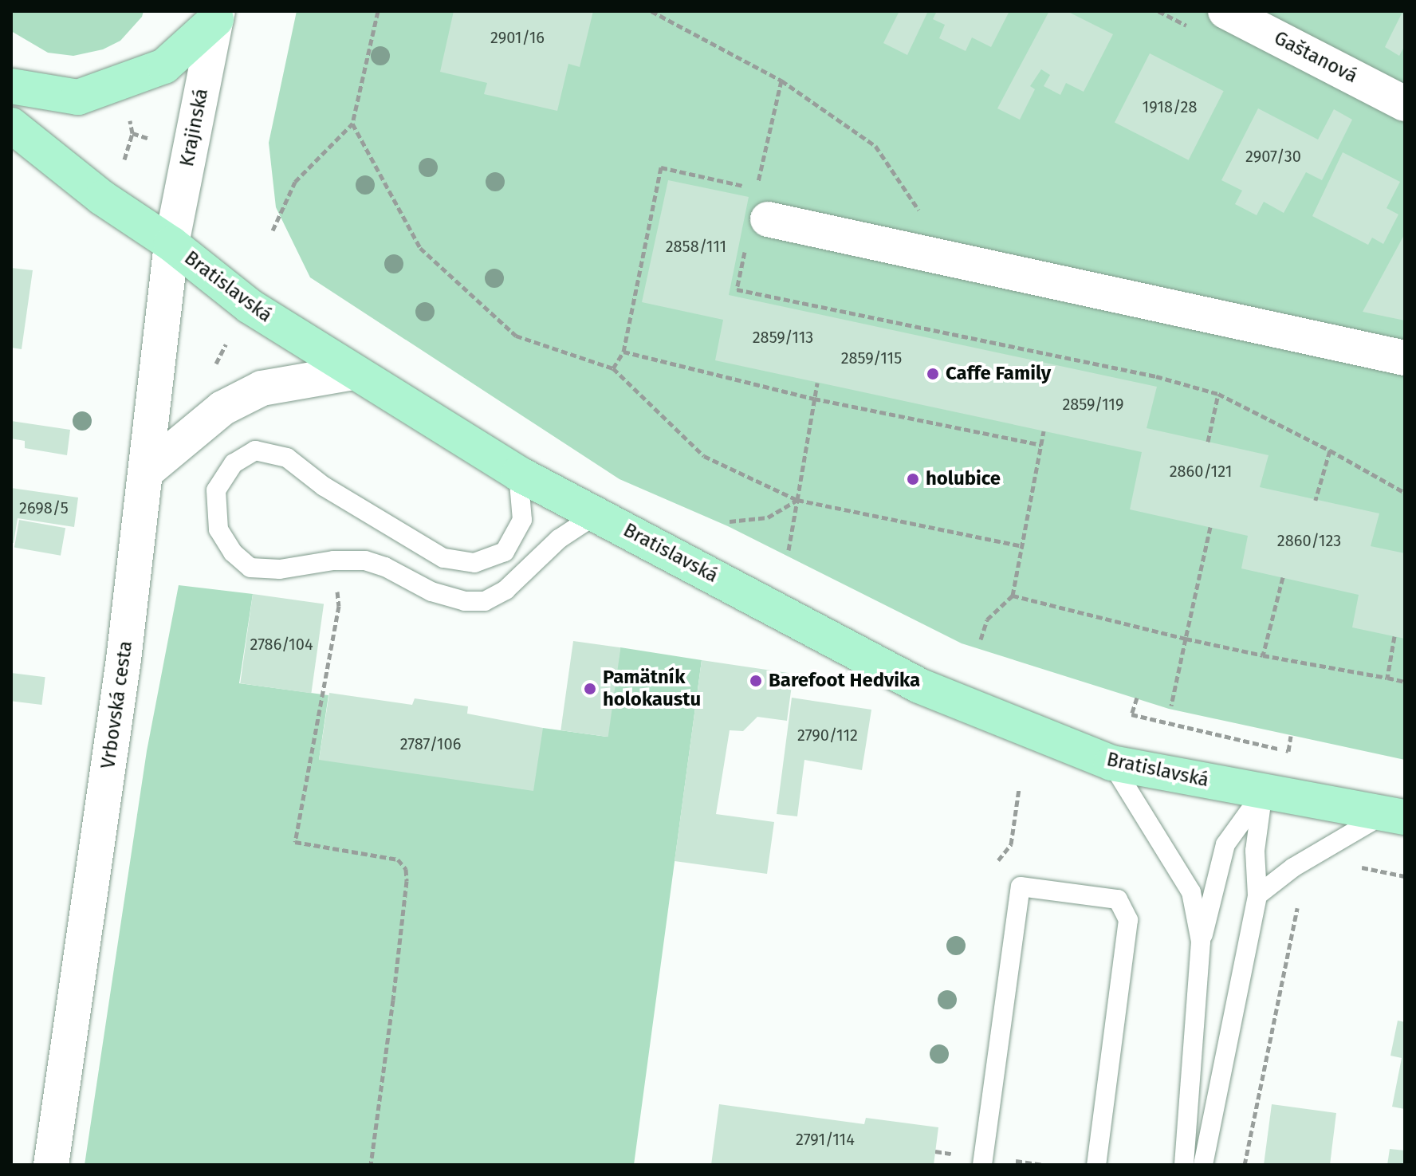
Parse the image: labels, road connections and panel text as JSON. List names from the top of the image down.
{
  "streets": {
    "main road": [
      "Gaštanová",
      "Krajinská",
      "Bratislavská",
      "Vrbovská cesta"
    ]
  },
  "crossings": [
    ["Krajinská", "Bratislavská"],
    ["Krajinská", "Vrbovská cesta"],
    ["Bratislavská", "Vrbovská cesta"]
  ],
  "places": [
    "Caffe Family",
    "holubice",
    "Barefoot Hedvika",
    "Pamätník holokaustu"
  ],
  "house_numbers": [
    "2901/16",
    "1918/28",
    "2907/30",
    "2858/111",
    "2859/113",
    "2859/115",
    "2859/119",
    "2860/121",
    "2698/5",
    "2860/123",
    "2786/104",
    "2790/112",
    "2787/106",
    "2791/114"
  ]
}
